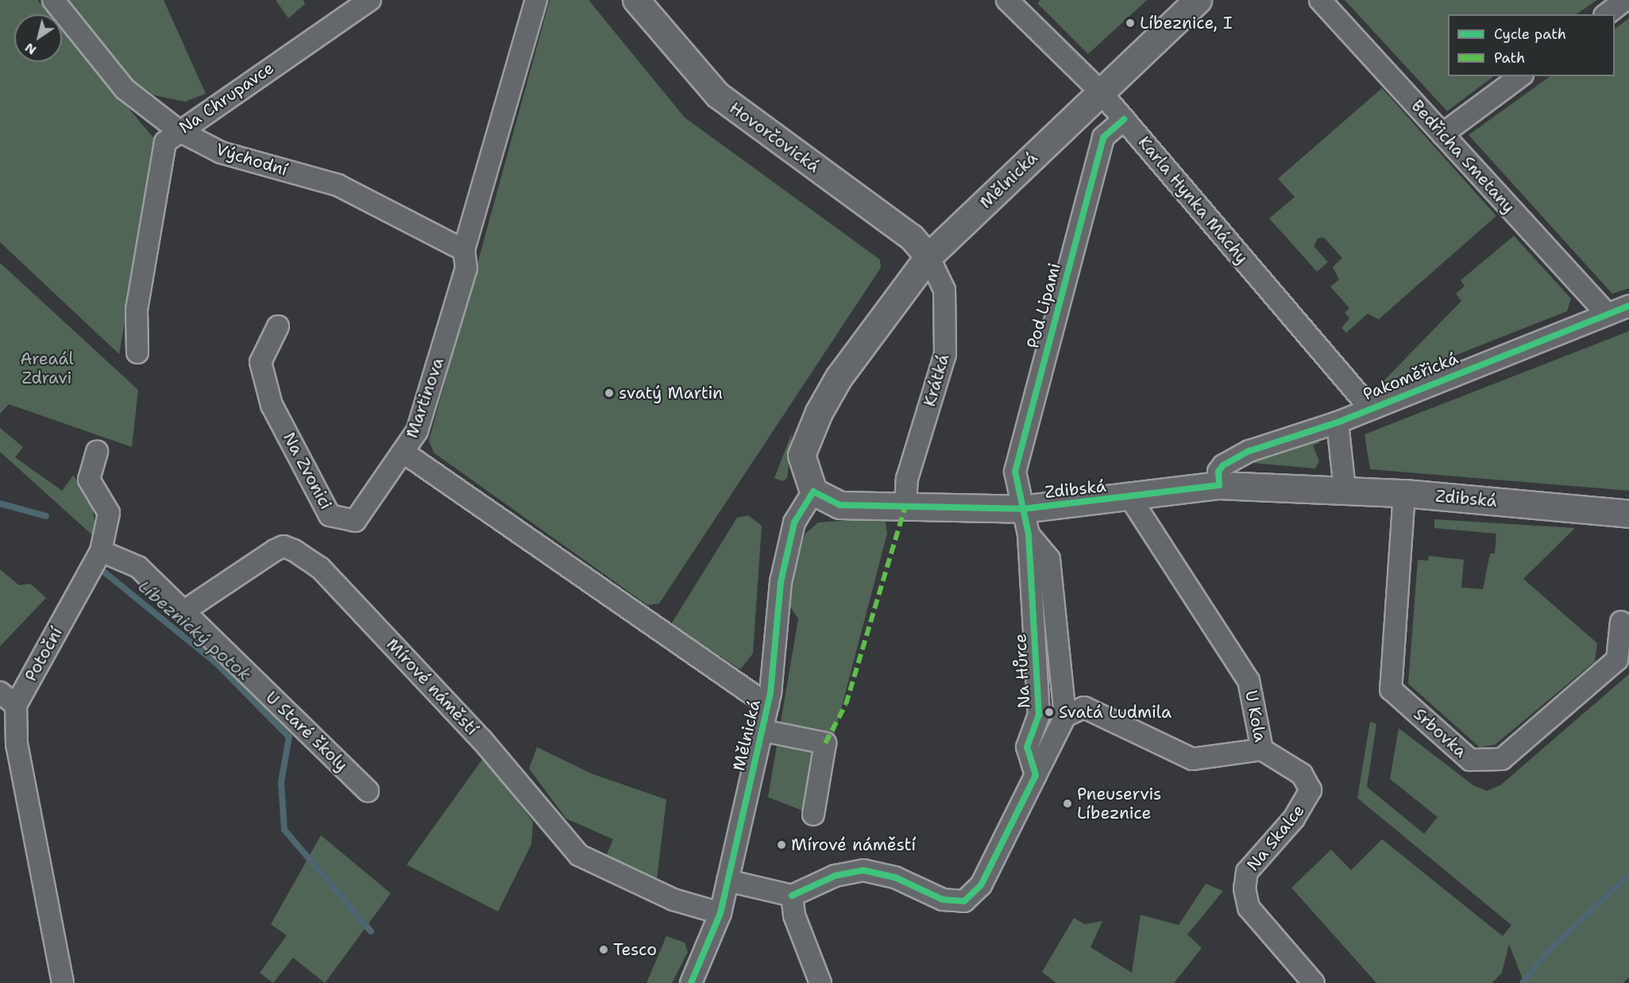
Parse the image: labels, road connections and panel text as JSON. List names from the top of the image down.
{
  "streets": {
    "main road": ["Mělnická", "Zdibská"],
    "street": [
      "Na Chrupavce",
      "Hovorčovická",
      "Bedřicha Smetany",
      "Východní",
      "Karla Hynka Máchy",
      "Pod Lipami",
      "Pakoměřická",
      "Krátká",
      "Martinova",
      "Na Zvonici",
      "Potoční",
      "Na Hůrce",
      "Mírové náměstí",
      "U Kola",
      "U Staré školy",
      "Srbovka",
      "Na Skalce"
    ]
  },
  "crossings": [
    ["Na Chrupavce", "Východní"],
    ["Hovorčovická", "Mělnická"],
    ["Hovorčovická", "Krátká"],
    ["Bedřicha Smetany", "Pakoměřická"],
    ["Východní", "Martinova"],
    ["Mělnická", "Karla Hynka Máchy"],
    ["Mělnická", "Krátká"],
    ["Mělnická", "Martinova"],
    ["Mělnická", "Mírové náměstí"],
    ["Karla Hynka Máchy", "Pod Lipami"],
    ["Karla Hynka Máchy", "Pakoměřická"],
    ["Pod Lipami", "Zdibská"],
    ["Pod Lipami", "Na Hůrce"],
    ["Pakoměřická", "Zdibská"],
    ["Krátká", "Zdibská"],
    ["Martinova", "Na Zvonici"],
    ["Zdibská", "Na Hůrce"],
    ["Zdibská", "U Kola"],
    ["Zdibská", "Srbovka"],
    ["Na Hůrce", "U Kola"],
    ["Mírové náměstí", "U Staré školy"],
    ["U Kola", "Na Skalce"]
  ],
  "water": ["Líbeznický potok"],
  "parks": ["Areaál Zdravi"],
  "places": [
    "Líbeznice, I",
    "svatý Martin",
    "Svatá Ludmila",
    "Pneuservis Líbeznice",
    "Mírové náměstí",
    "Tesco"
  ],
  "legend": ["Cycle path", "Path"],
  "north": "bottom left"
}
